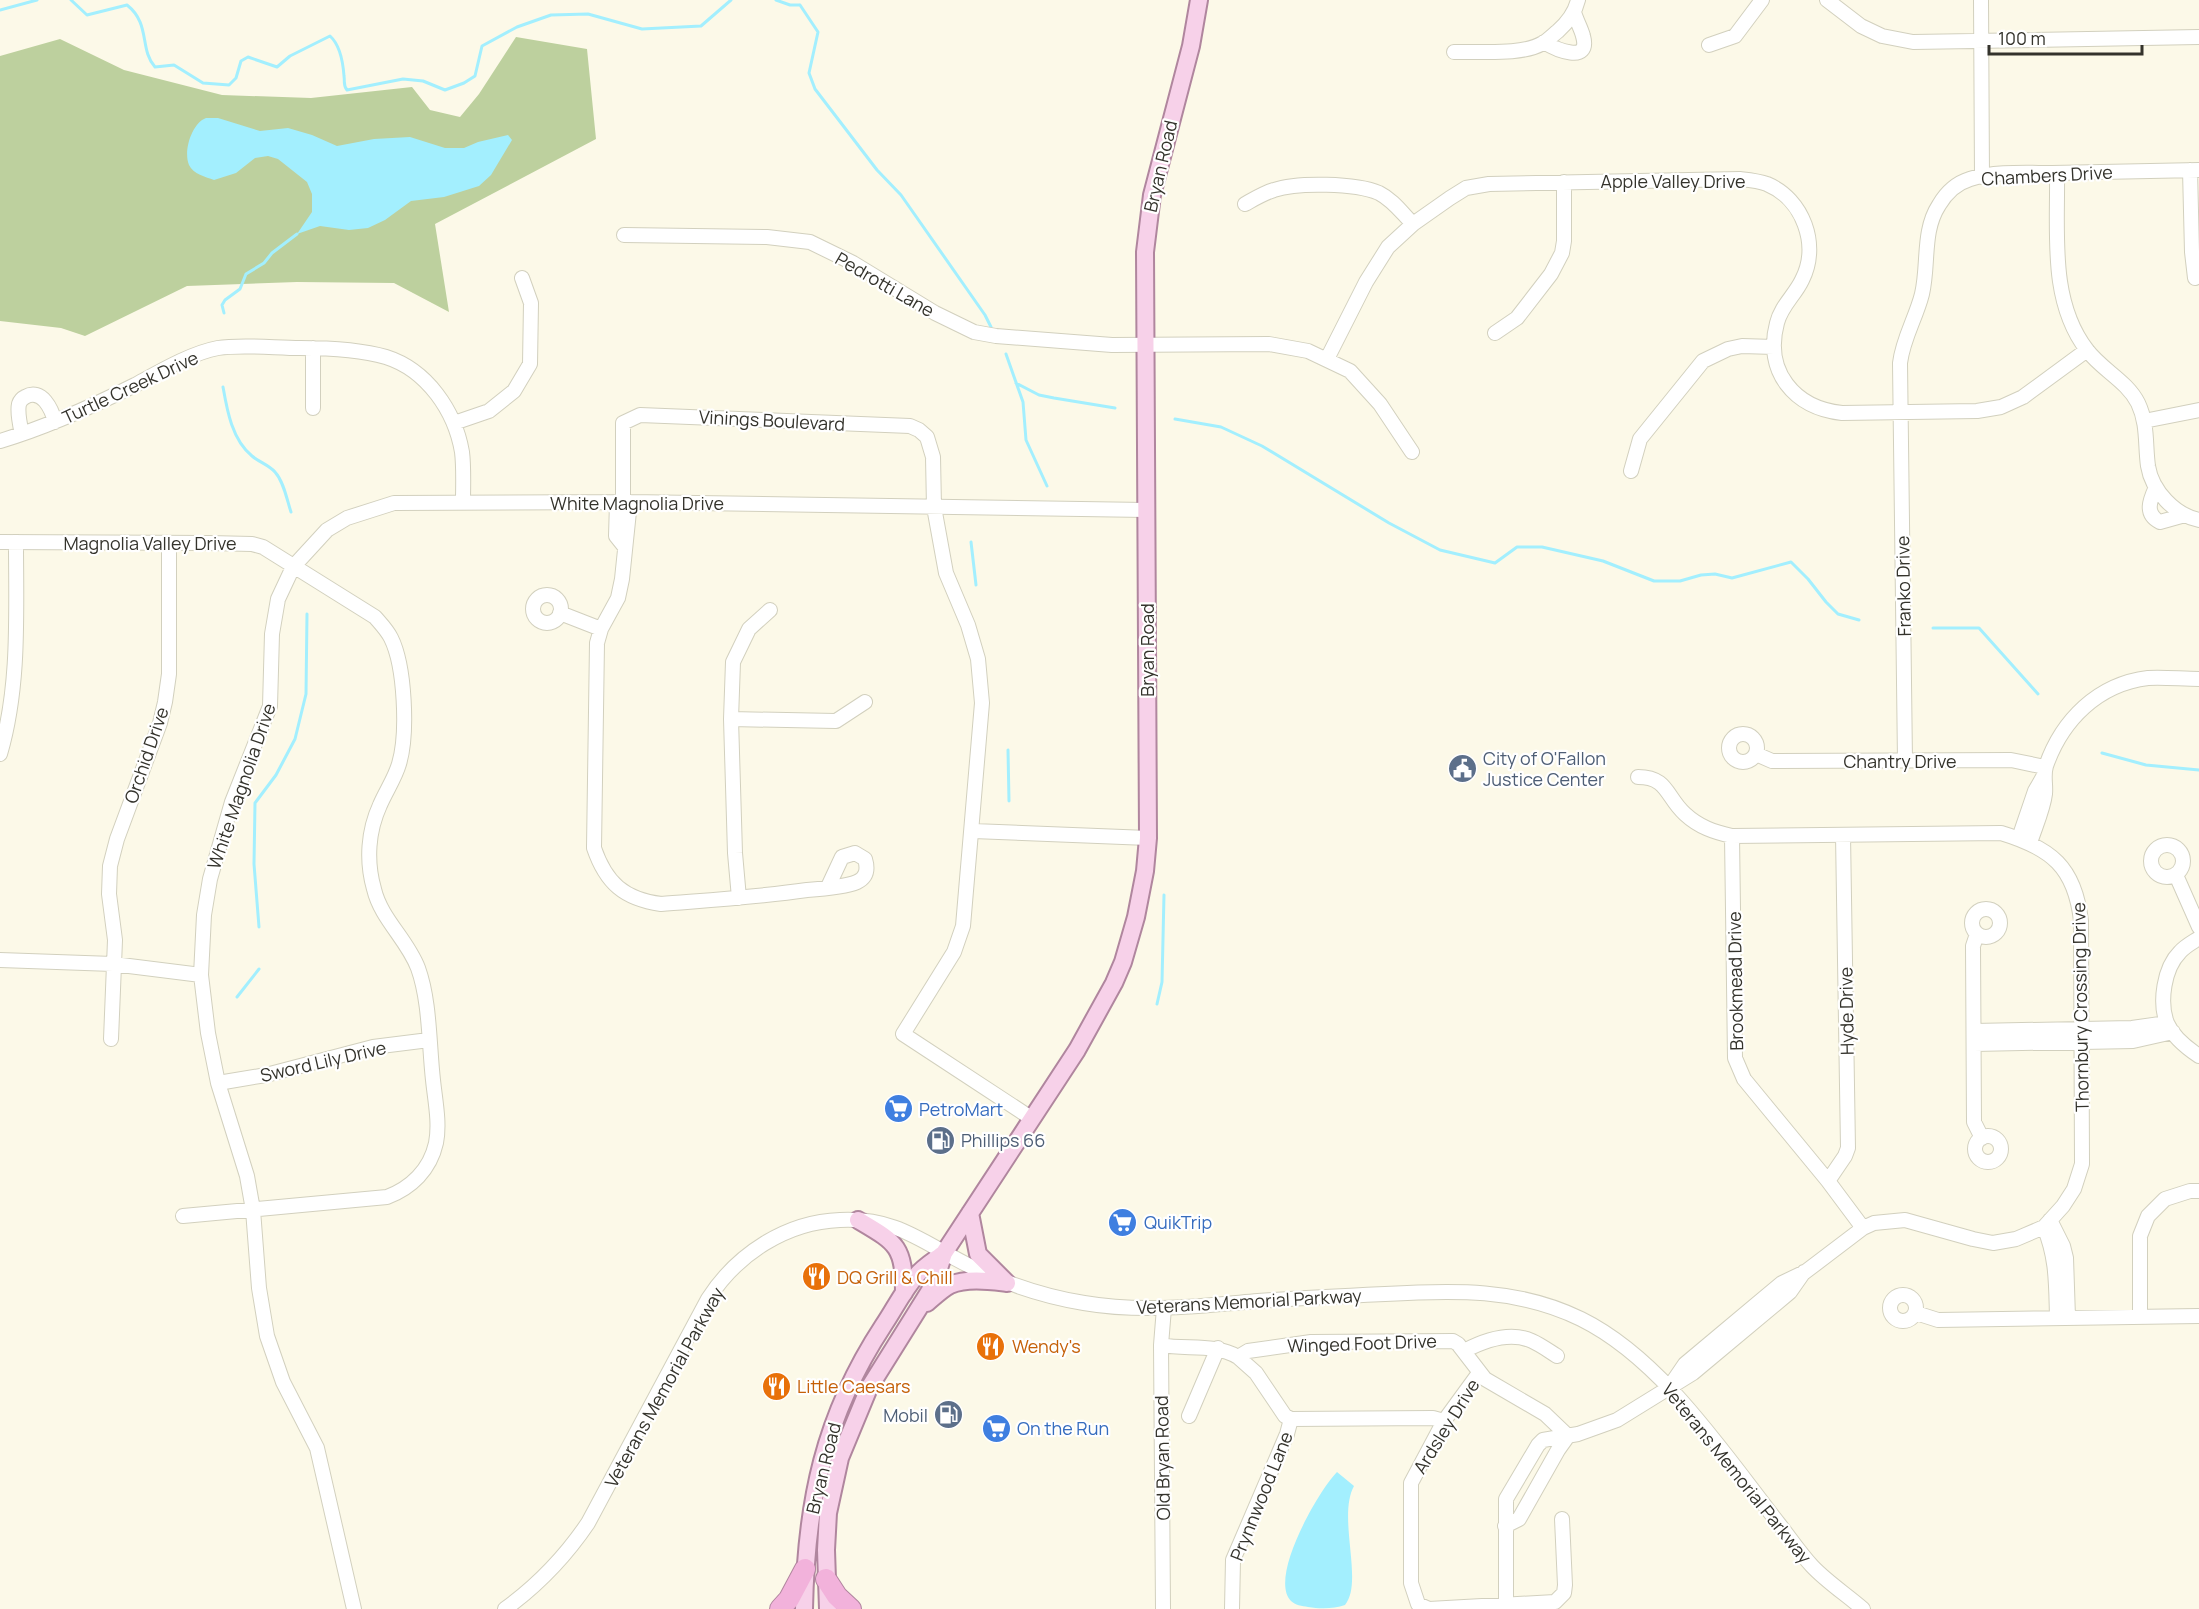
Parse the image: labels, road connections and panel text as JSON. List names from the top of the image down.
{
  "streets": {
    "main road": ["Bryan Road"],
    "street": [
      "Chambers Drive",
      "Apple Valley Drive",
      "Pedrotti Lane",
      "Turtle Creek Drive",
      "Vinings Boulevard",
      "White Magnolia Drive",
      "Magnolia Valley Drive",
      "Franko Drive",
      "Orchid Drive",
      "Chantry Drive",
      "Brookmead Drive",
      "Thornbury Crossing Drive",
      "Hyde Drive",
      "Sword Lily Drive",
      "Veterans Memorial Parkway",
      "Winged Foot Drive",
      "Ardsley Drive",
      "Old Bryan Road",
      "Prynnwood Lane"
    ]
  },
  "crossings": [
    ["Bryan Road", "Pedrotti Lane"],
    ["Bryan Road", "White Magnolia Drive"],
    ["Bryan Road", "Veterans Memorial Parkway"],
    ["Chambers Drive", "Apple Valley Drive"],
    ["Chambers Drive", "Franko Drive"],
    ["Apple Valley Drive", "Pedrotti Lane"],
    ["Apple Valley Drive", "Franko Drive"],
    ["Turtle Creek Drive", "White Magnolia Drive"],
    ["Vinings Boulevard", "White Magnolia Drive"],
    ["White Magnolia Drive", "Magnolia Valley Drive"],
    ["White Magnolia Drive", "Sword Lily Drive"],
    ["Magnolia Valley Drive", "Orchid Drive"],
    ["Magnolia Valley Drive", "Sword Lily Drive"],
    ["Franko Drive", "Chantry Drive"],
    ["Brookmead Drive", "Thornbury Crossing Drive"],
    ["Brookmead Drive", "Hyde Drive"],
    ["Thornbury Crossing Drive", "Hyde Drive"],
    ["Thornbury Crossing Drive", "Veterans Memorial Parkway"],
    ["Veterans Memorial Parkway", "Old Bryan Road"],
    ["Winged Foot Drive", "Ardsley Drive"]
  ],
  "places": {
    "public building": ["City of O'Fallon Justice Center"],
    "supermarket": ["PetroMart", "QuikTrip", "On the Run"],
    "fuel station": ["Phillips 66", "Mobil"],
    "restaurant": ["DQ Grill & Chill", "Wendy's", "Little Caesars"]
  },
  "scale_bar": "100 m"
}
